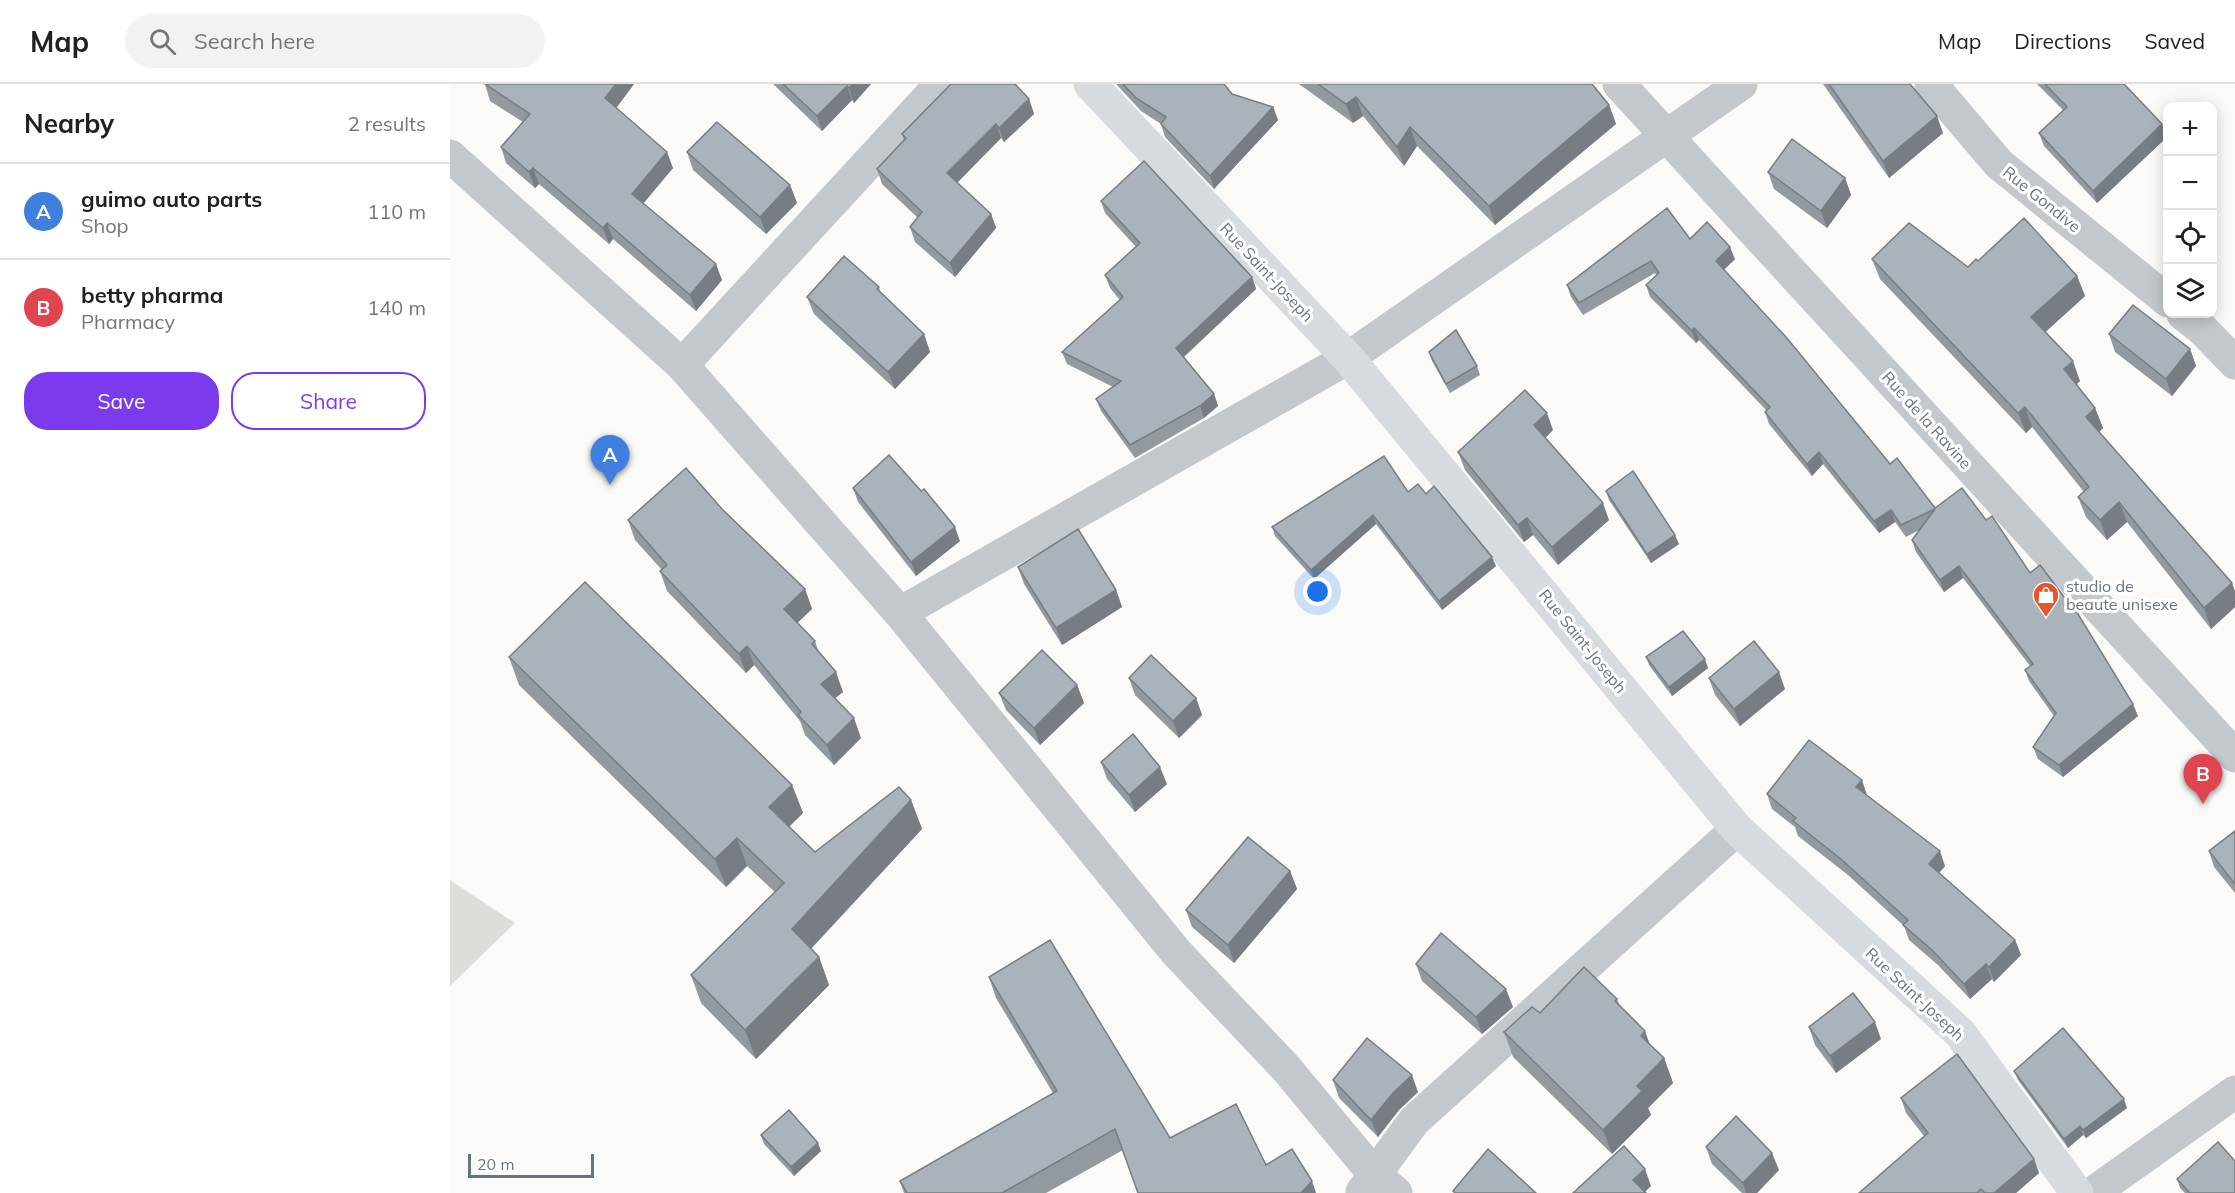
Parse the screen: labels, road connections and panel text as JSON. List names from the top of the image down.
{
  "streets": {
    "street": ["Rue Gondive", "Rue Saint-Joseph", "Rue de la Ravine"]
  },
  "places": {
    "shop": ["studio de beaute unisexe"]
  },
  "scale_bar": "20 m",
  "page": {
    "header": "Map",
    "search": "Search here",
    "nav": ["Map", "Directions", "Saved"],
    "heading": ["Nearby", "2 results"],
    "map_buttons": ["+", "−"],
    "list": [
      {
        "mark": "A",
        "name": "guimo auto parts",
        "note": "Shop",
        "value": "110 m"
      },
      {
        "mark": "B",
        "name": "betty pharma",
        "note": "Pharmacy",
        "value": "140 m"
      }
    ],
    "buttons": ["Save", "Share"],
    "pins": ["A", "B"],
    "scale": "20 m"
  }
}
